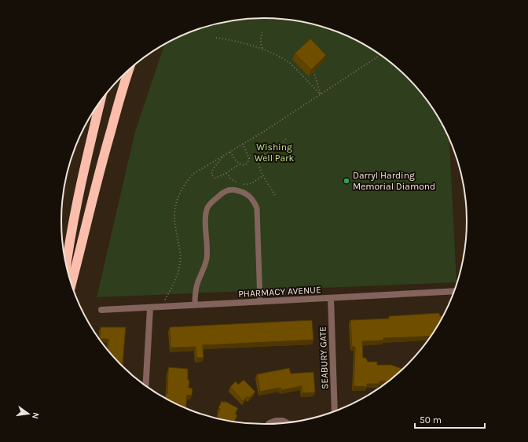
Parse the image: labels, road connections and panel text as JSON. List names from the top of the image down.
{
  "streets": {
    "street": ["PHARMACY AVENUE", "SEABURY GATE"]
  },
  "crossings": [
    ["PHARMACY AVENUE", "SEABURY GATE"]
  ],
  "parks": ["Wishing Well Park"],
  "places": ["Darryl Harding Memorial Diamond"],
  "scale_bar": "50 m",
  "north": "right"
}
